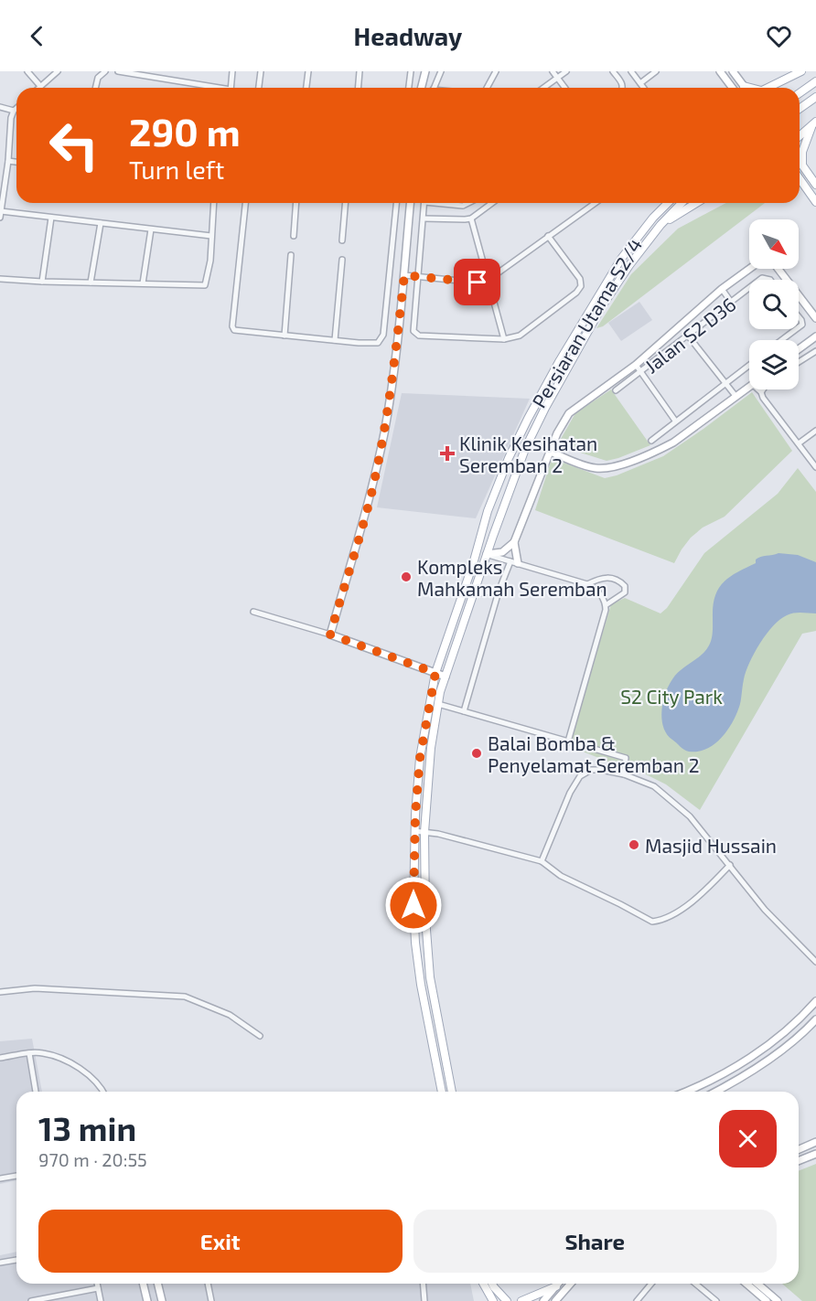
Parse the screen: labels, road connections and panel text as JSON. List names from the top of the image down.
{
  "streets": {
    "main road": ["Persiaran Utama S2/4"],
    "street": ["Jalan S2 D36"]
  },
  "parks": ["S2 City Park"],
  "places": {
    "health": ["Klinik Kesihatan Seremban 2"],
    "other": ["Kompleks Mahkamah Seremban", "Balai Bomba & Penyelamat Seremban 2", "Masjid Hussain"]
  },
  "north": "bottom right",
  "page": {
    "header": "Headway",
    "turn": ["290 m", "Turn left"],
    "heading": ["13 min", "970 m · 20:55"],
    "buttons": ["Exit", "Share"]
  }
}
